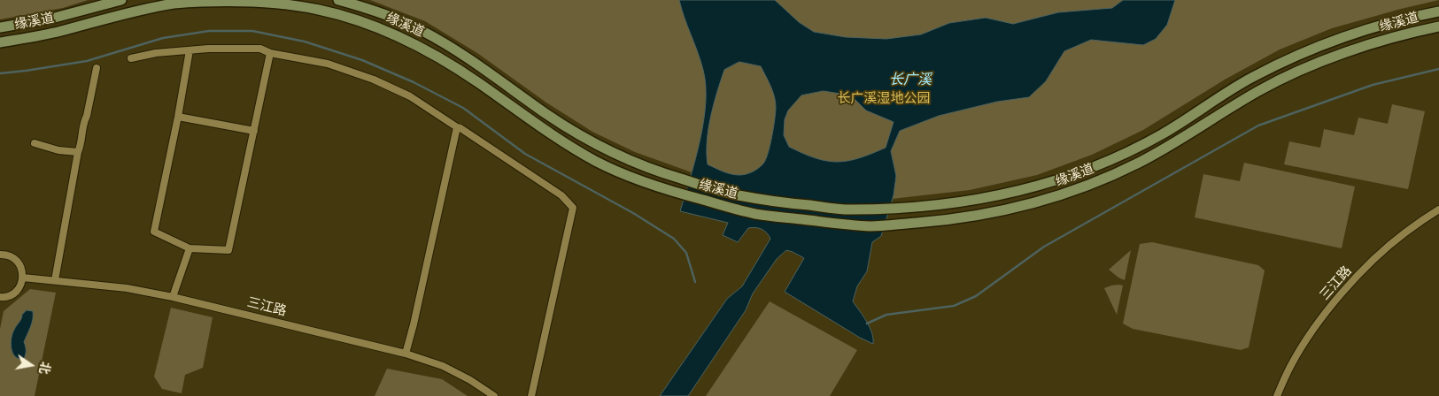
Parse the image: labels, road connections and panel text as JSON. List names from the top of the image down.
{
  "streets": {
    "main road": ["缘溪道"],
    "street": ["三江路"]
  },
  "water": ["长广溪"],
  "parks": ["长广溪湿地公园"],
  "north": "right"
}
